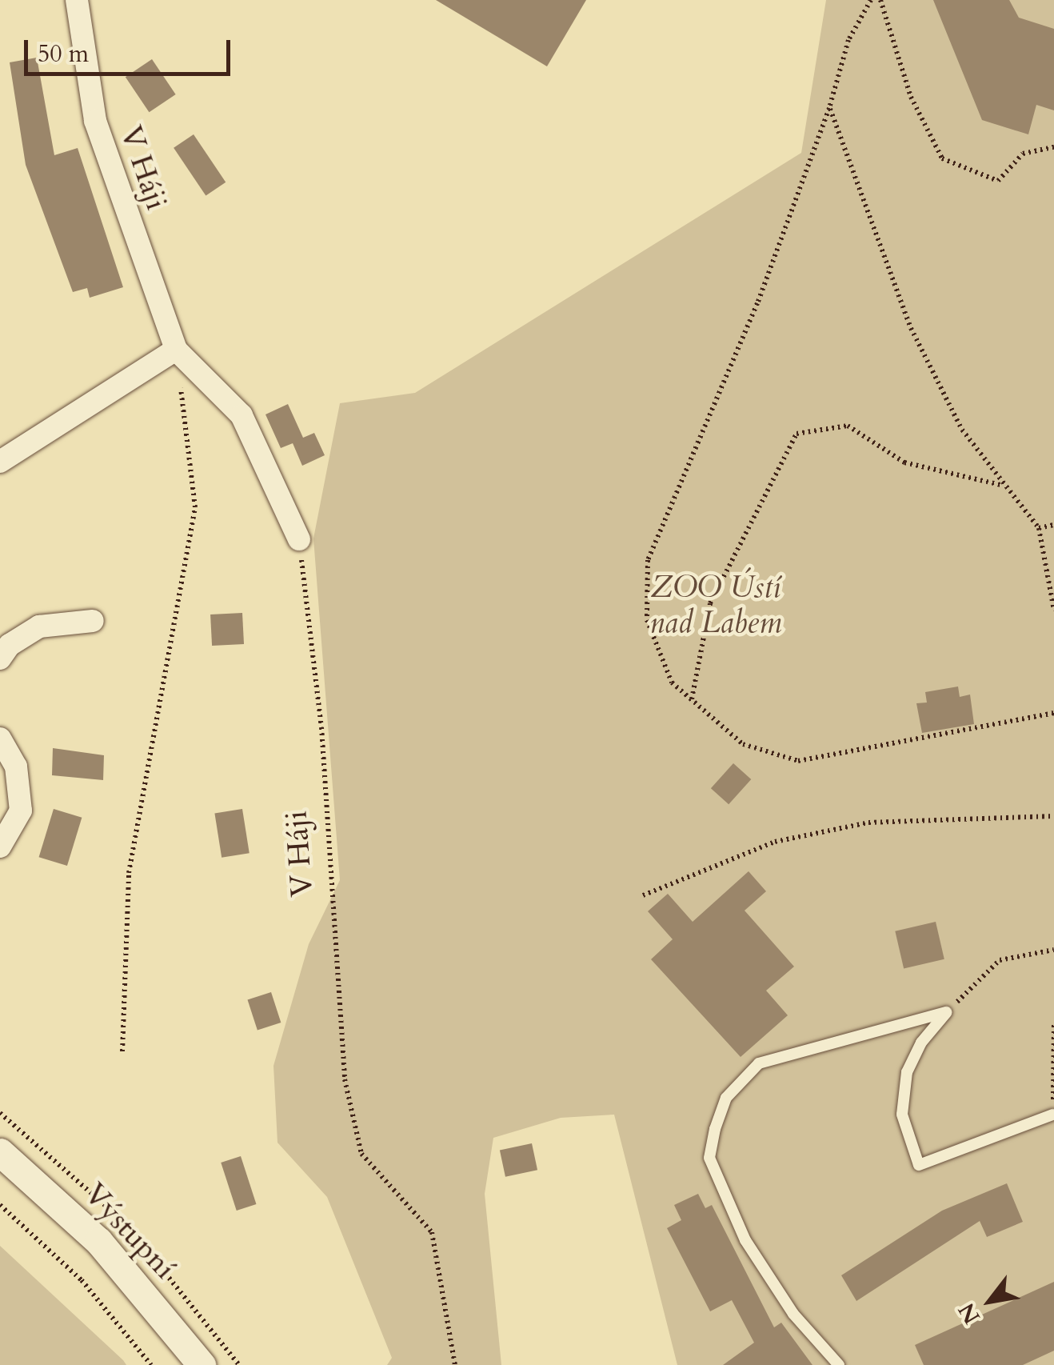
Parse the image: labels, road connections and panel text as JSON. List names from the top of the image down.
{
  "streets": {
    "street": ["V Háji", "Výstupní"]
  },
  "parks": ["ZOO Ústí nad Labem"],
  "scale_bar": "50 m",
  "north": "bottom left"
}
